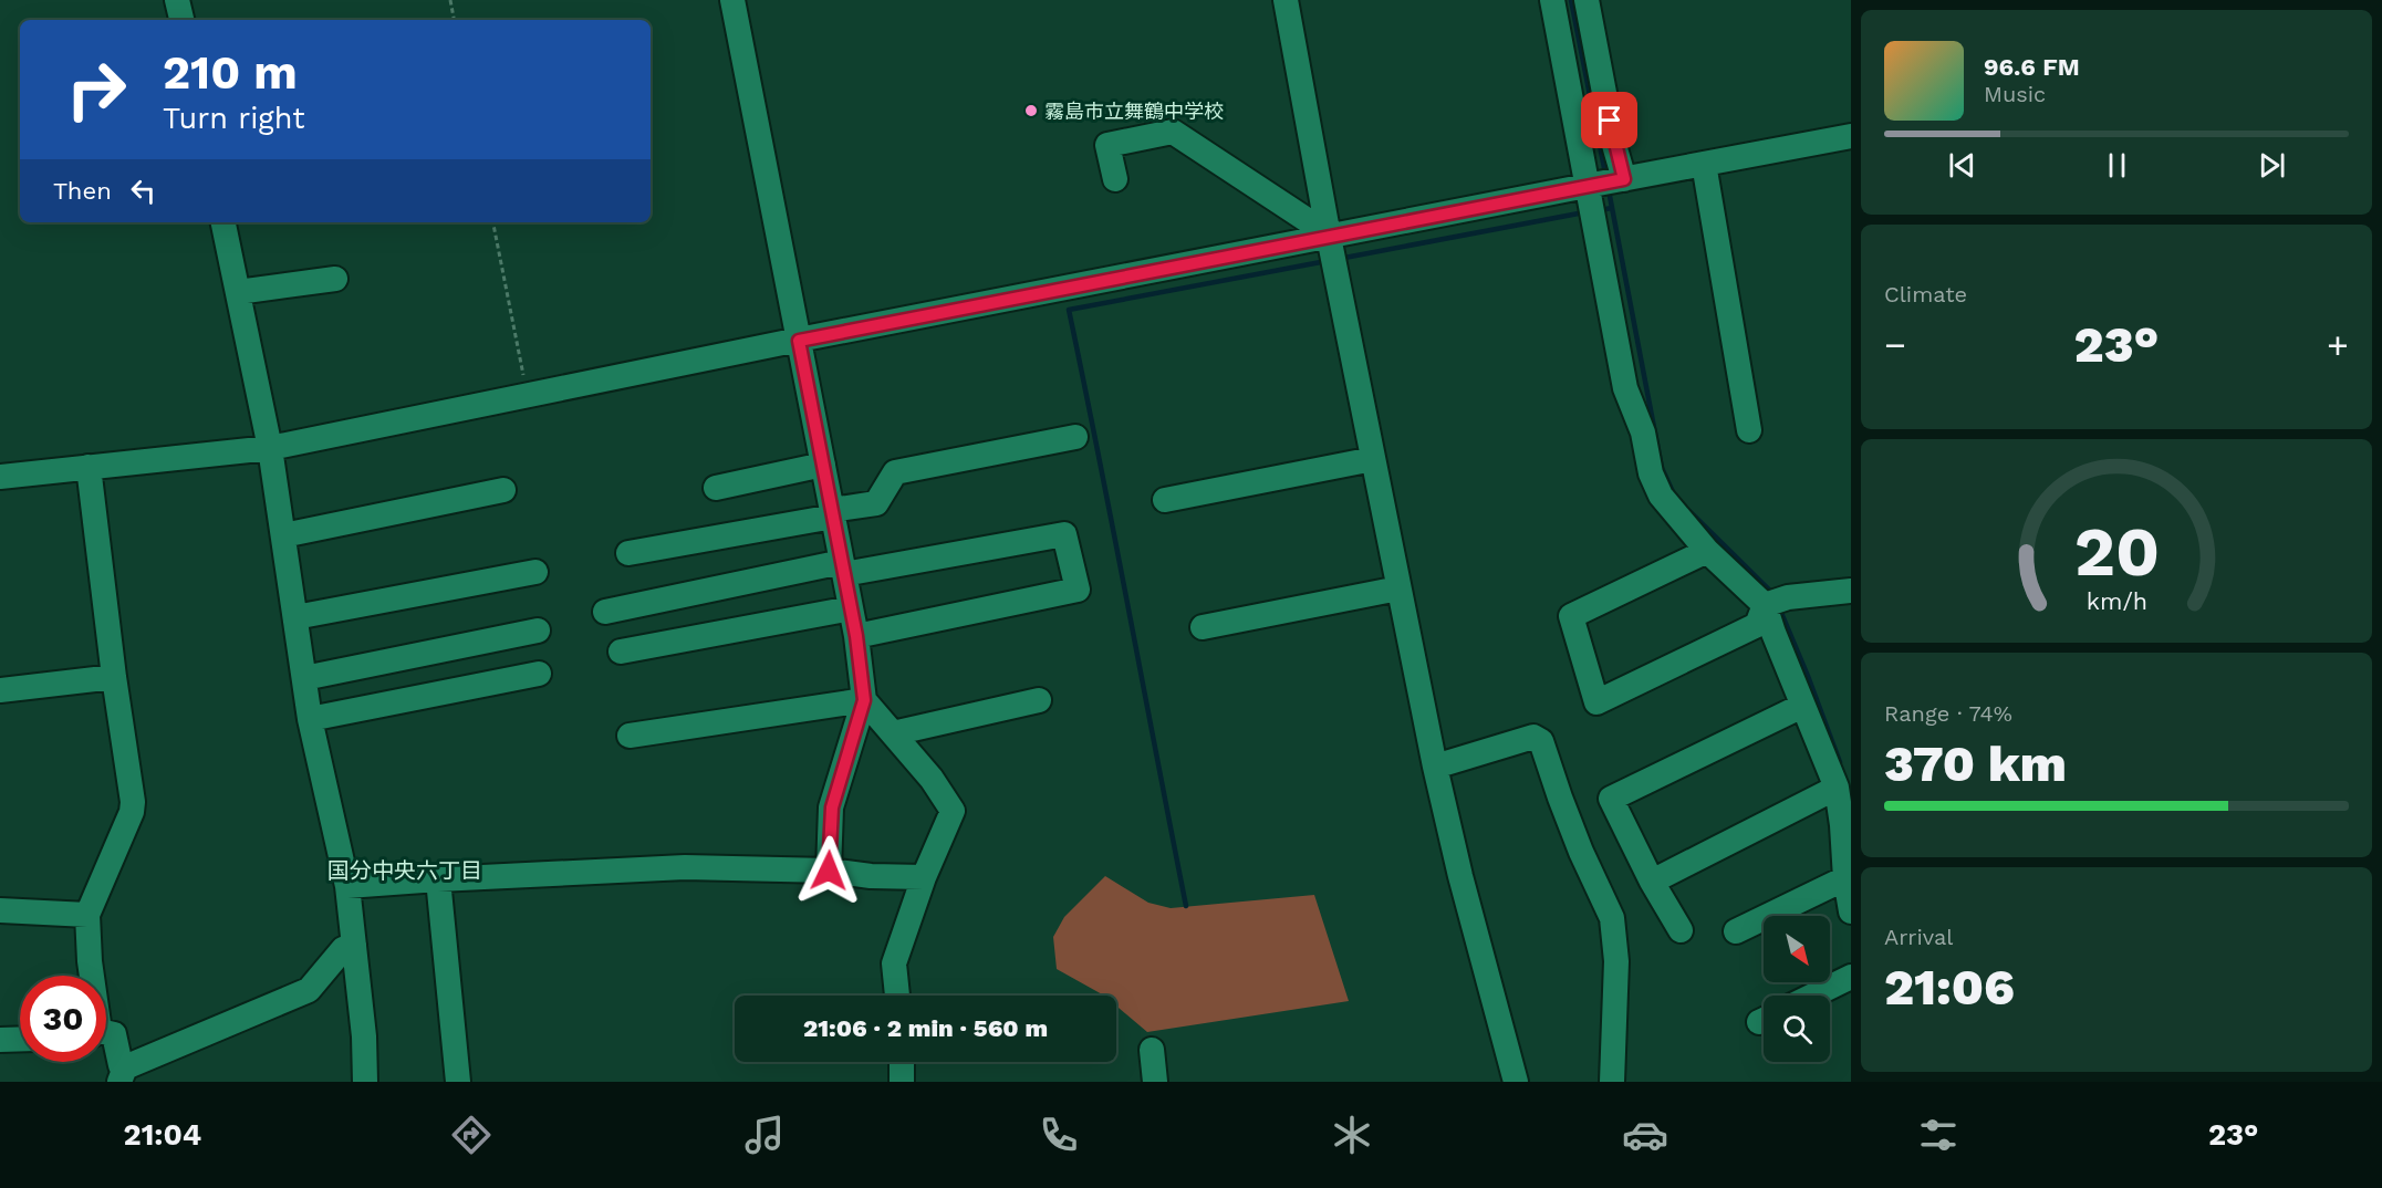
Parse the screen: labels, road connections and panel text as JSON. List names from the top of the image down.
{
  "districts": ["国分中央六丁目"],
  "places": ["霧島市立舞鶴中学校"],
  "north": "bottom right",
  "page": {
    "turn": ["210 m", "Turn right"],
    "song": ["96.6 FM", "Music"],
    "then": "Then",
    "tile": [
      "Climate",
      ["Range · 74%", "370 km"],
      ["Arrival", "21:06"]
    ],
    "heat": ["−", "23°", "+"],
    "limit": "30",
    "trip": "21:06 · 2 min · 560 m",
    "tabs": ["21:04", "23°"],
    "gauge": ["20", "km/h"]
  }
}
